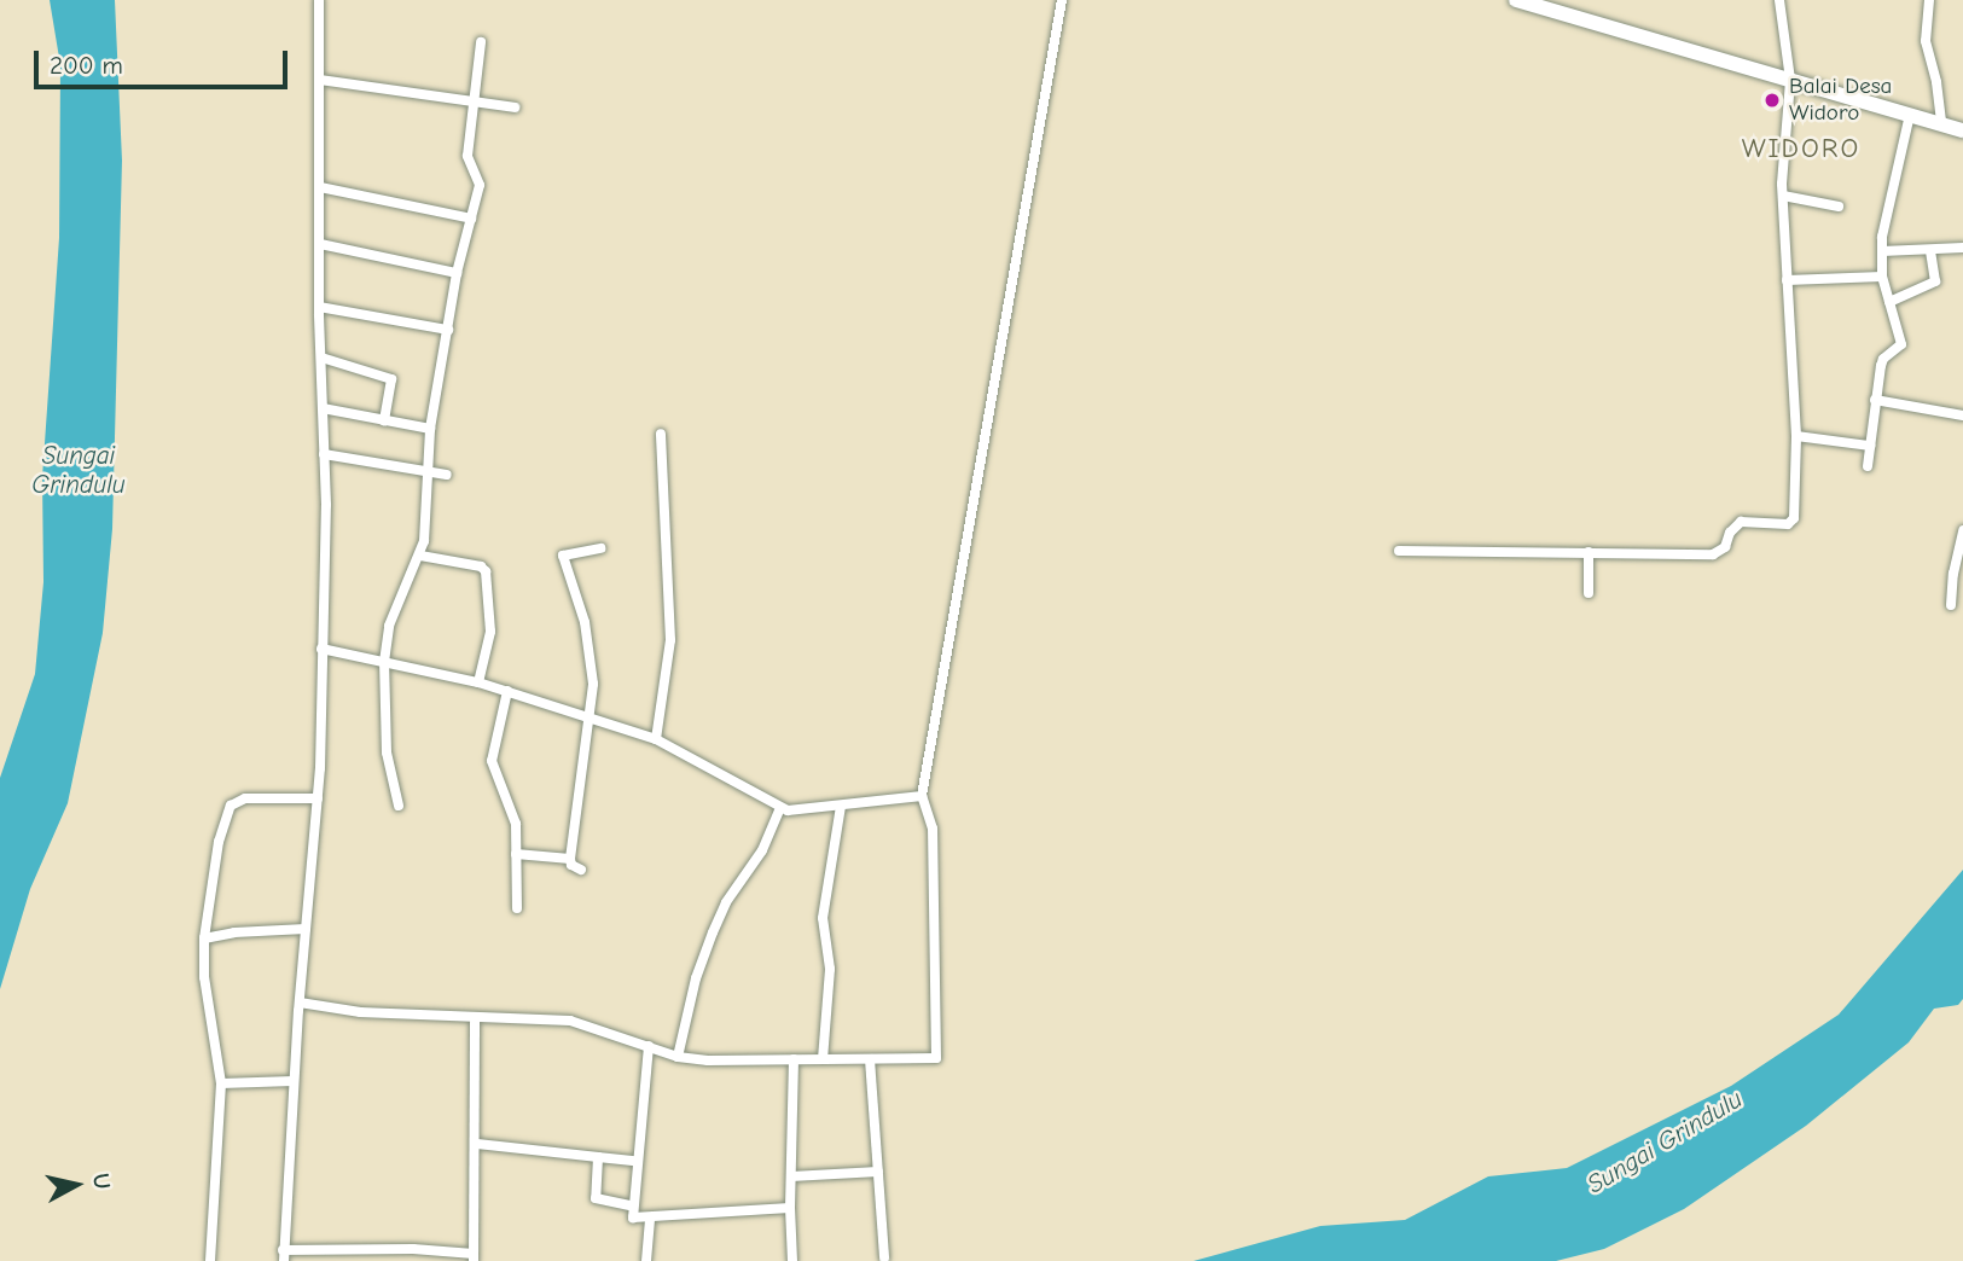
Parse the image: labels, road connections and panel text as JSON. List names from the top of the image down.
{
  "districts": ["WIDORO"],
  "water": ["Sungai Grindulu"],
  "places": ["Balai Desa Widoro"],
  "scale_bar": "200 m",
  "north": "right"
}
